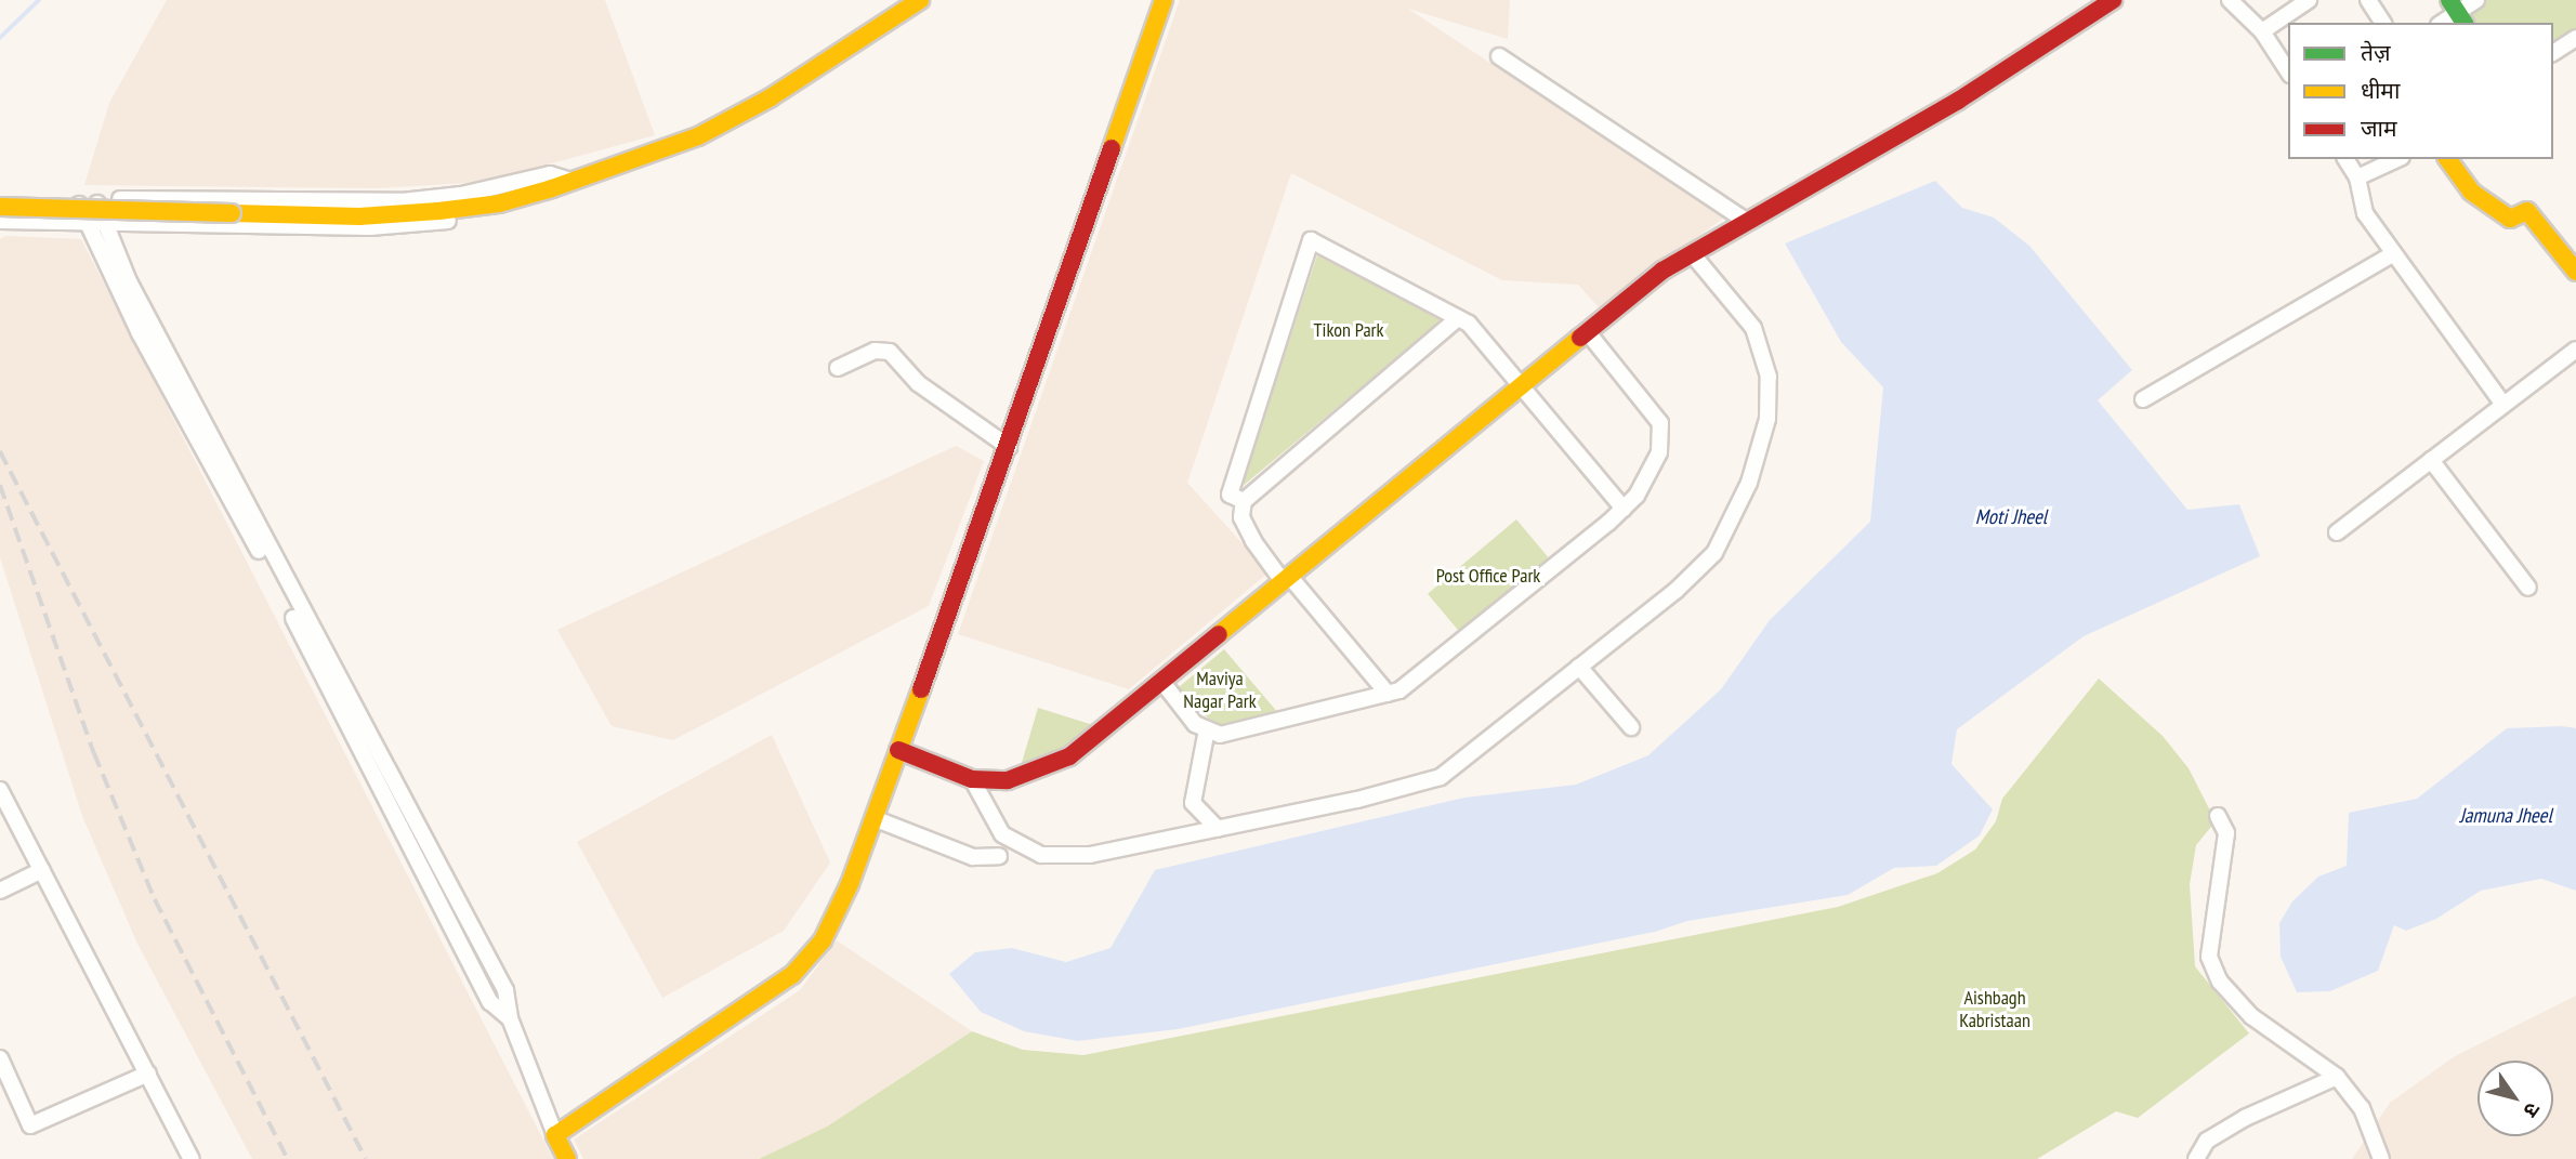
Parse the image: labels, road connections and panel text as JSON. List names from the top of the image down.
{
  "water": ["Moti Jheel", "Jamuna Jheel"],
  "parks": [
    "Tikon Park",
    "Post Office Park",
    "Maviya Nagar Park",
    "Aishbagh Kabristaan"
  ],
  "legend": ["तेज़", "धीमा", "जाम"],
  "north": "bottom right"
}
